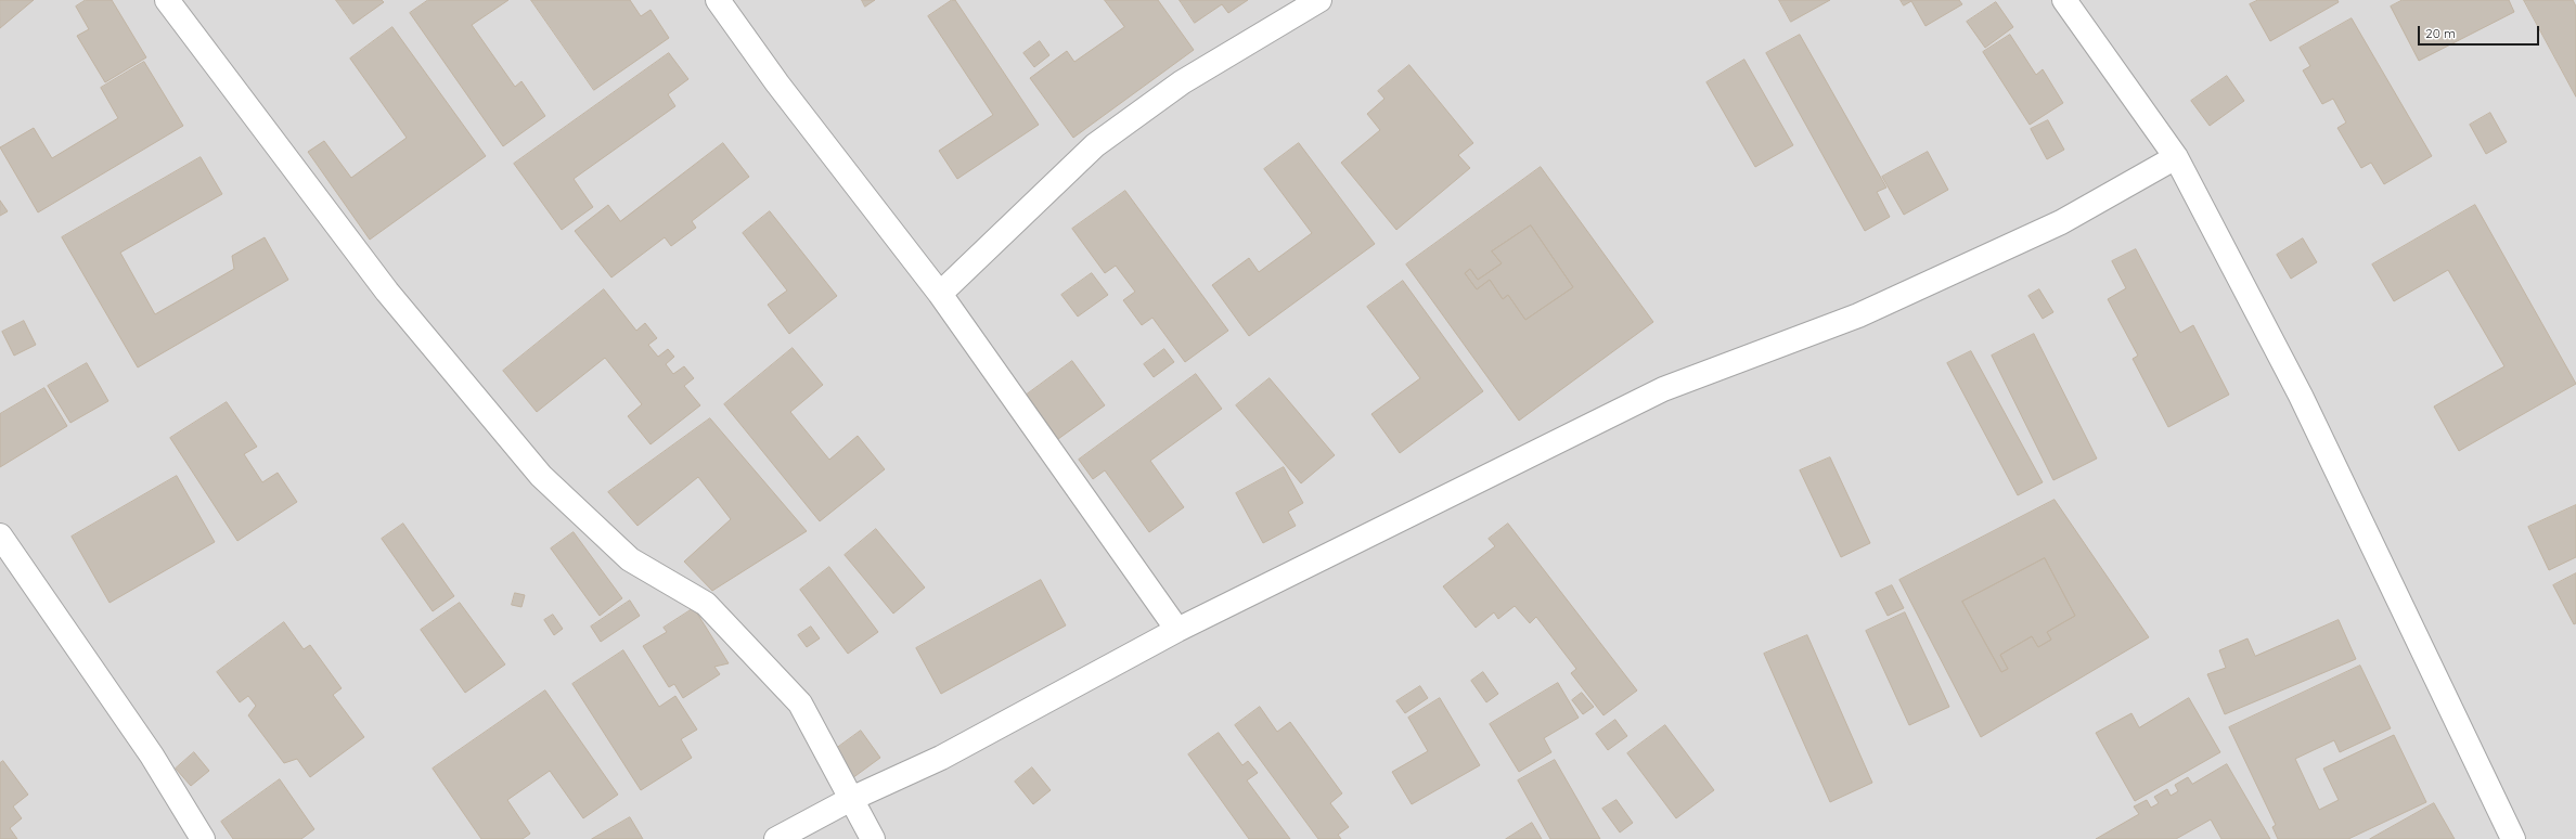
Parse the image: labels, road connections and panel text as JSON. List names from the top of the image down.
{
  "scale_bar": "20 m"
}
